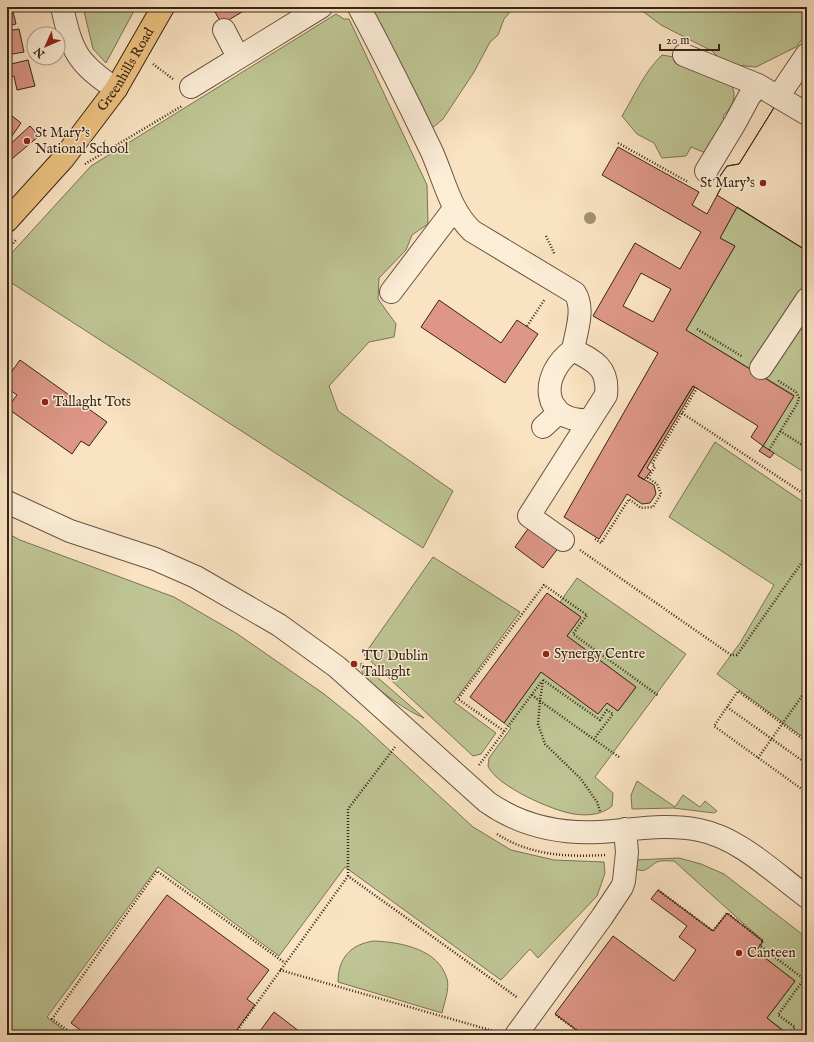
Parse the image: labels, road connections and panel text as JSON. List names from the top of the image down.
{
  "streets": {
    "main road": ["Greenhills Road"]
  },
  "places": [
    "St Mary's National School",
    "St Mary's",
    "Tallaght Tots",
    "Synergy Centre",
    "TU Dublin Tallaght",
    "Canteen"
  ],
  "scale_bar": "20 m",
  "north": "bottom left"
}
